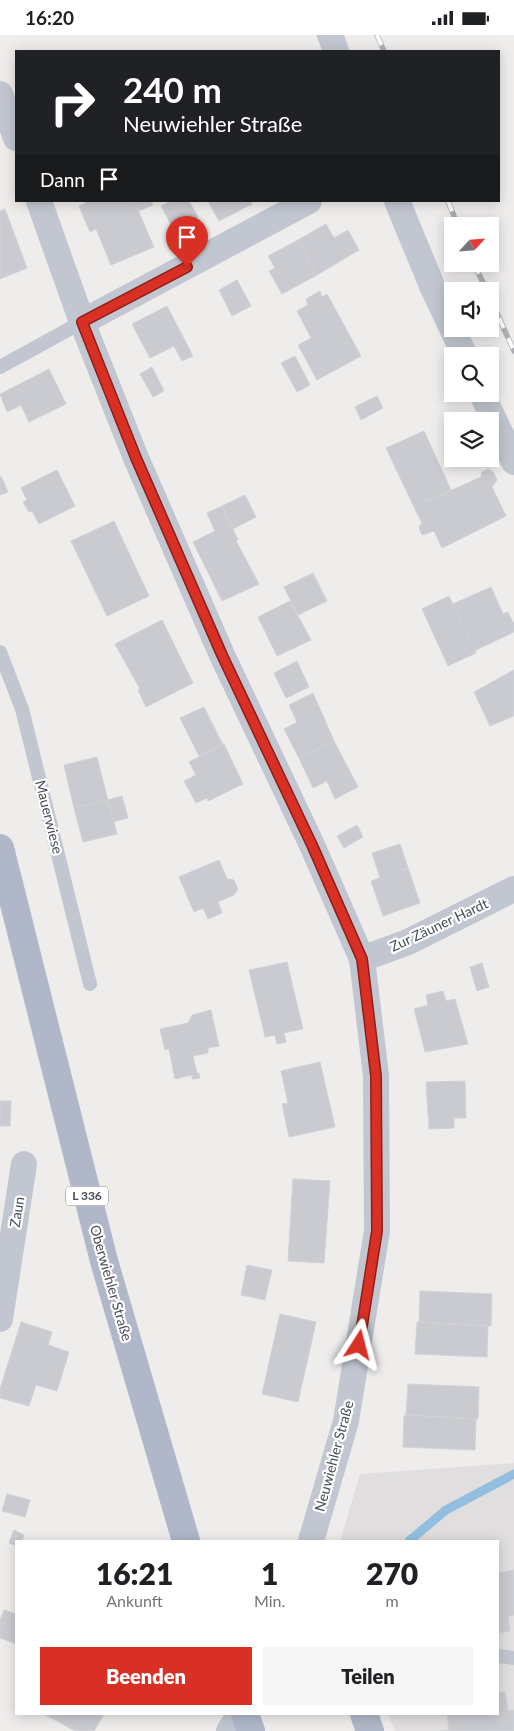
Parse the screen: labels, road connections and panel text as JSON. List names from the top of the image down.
{
  "streets": {
    "main road": ["L 336", "Oberwiehler Straße"],
    "street": ["Zur Zäuner Hardt", "Zaun", "Neuwiehler Straße"],
    "lane": ["Mauerwiese"]
  },
  "crossings": [
    ["Zur Zäuner Hardt", "Neuwiehler Straße"]
  ],
  "north": "top right",
  "page": {
    "status": "16:20",
    "turn": ["240 m", "Neuwiehler Straße"],
    "then": "Dann",
    "eta": [
      "16:21",
      "Ankunft",
      "1",
      "Min.",
      "270",
      "m"
    ],
    "buttons": ["Beenden", "Teilen"]
  }
}
